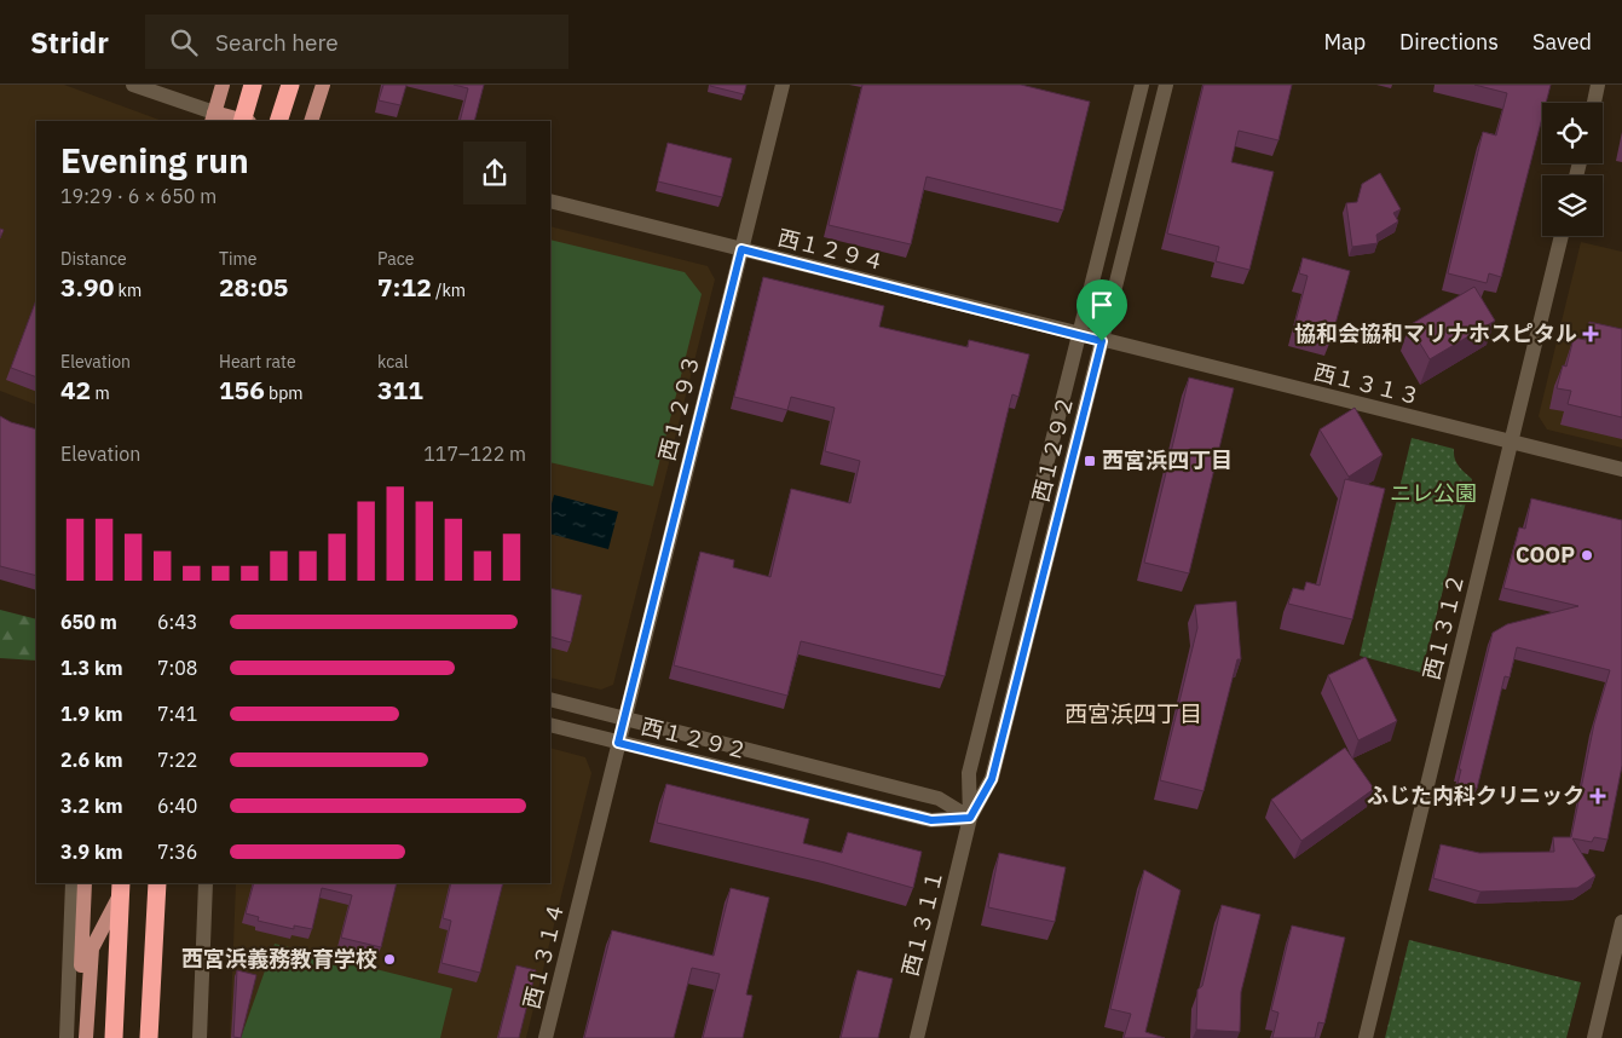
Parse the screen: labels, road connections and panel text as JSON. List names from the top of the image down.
{
  "streets": {
    "street": [
      "西１２９４",
      "西１３１３",
      "西１２９３",
      "西１２９２",
      "西１３１２",
      "西１３１１",
      "西１３１４"
    ]
  },
  "crossings": [
    ["西１２９４", "西１３１３"],
    ["西１２９４", "西１２９３"],
    ["西１２９４", "西１２９２"],
    ["西１３１３", "西１２９２"],
    ["西１３１３", "西１３１２"],
    ["西１２９３", "西１２９２"],
    ["西１２９３", "西１３１４"],
    ["西１２９２", "西１３１１"],
    ["西１２９２", "西１３１４"]
  ],
  "districts": ["西宮浜四丁目"],
  "parks": ["ニレ公園"],
  "places": {
    "health": ["協和会協和マリナホスピタル", "ふじた内科クリニック"],
    "transit": ["西宮浜四丁目"],
    "other": ["COOP", "西宮浜義務教育学校"]
  },
  "page": {
    "header": "Stridr",
    "search": "Search here",
    "nav": ["Map", "Directions", "Saved"],
    "heading": ["Evening run", "19:29 · 6 × 650 m"],
    "stats": [
      ["Distance", "3.90 km"],
      ["Time", "28:05"],
      ["Pace", "7:12 /km"],
      ["Elevation", "42 m"],
      ["Heart rate", "156 bpm"],
      ["kcal", "311"]
    ],
    "chart": ["Elevation", "117–122 m"],
    "list": [
      {
        "name": "650 m",
        "note": "6:43"
      },
      {
        "name": "1.3 km",
        "note": "7:08"
      },
      {
        "name": "1.9 km",
        "note": "7:41"
      },
      {
        "name": "2.6 km",
        "note": "7:22"
      },
      {
        "name": "3.2 km",
        "note": "6:40"
      },
      {
        "name": "3.9 km",
        "note": "7:36"
      }
    ]
  }
}
